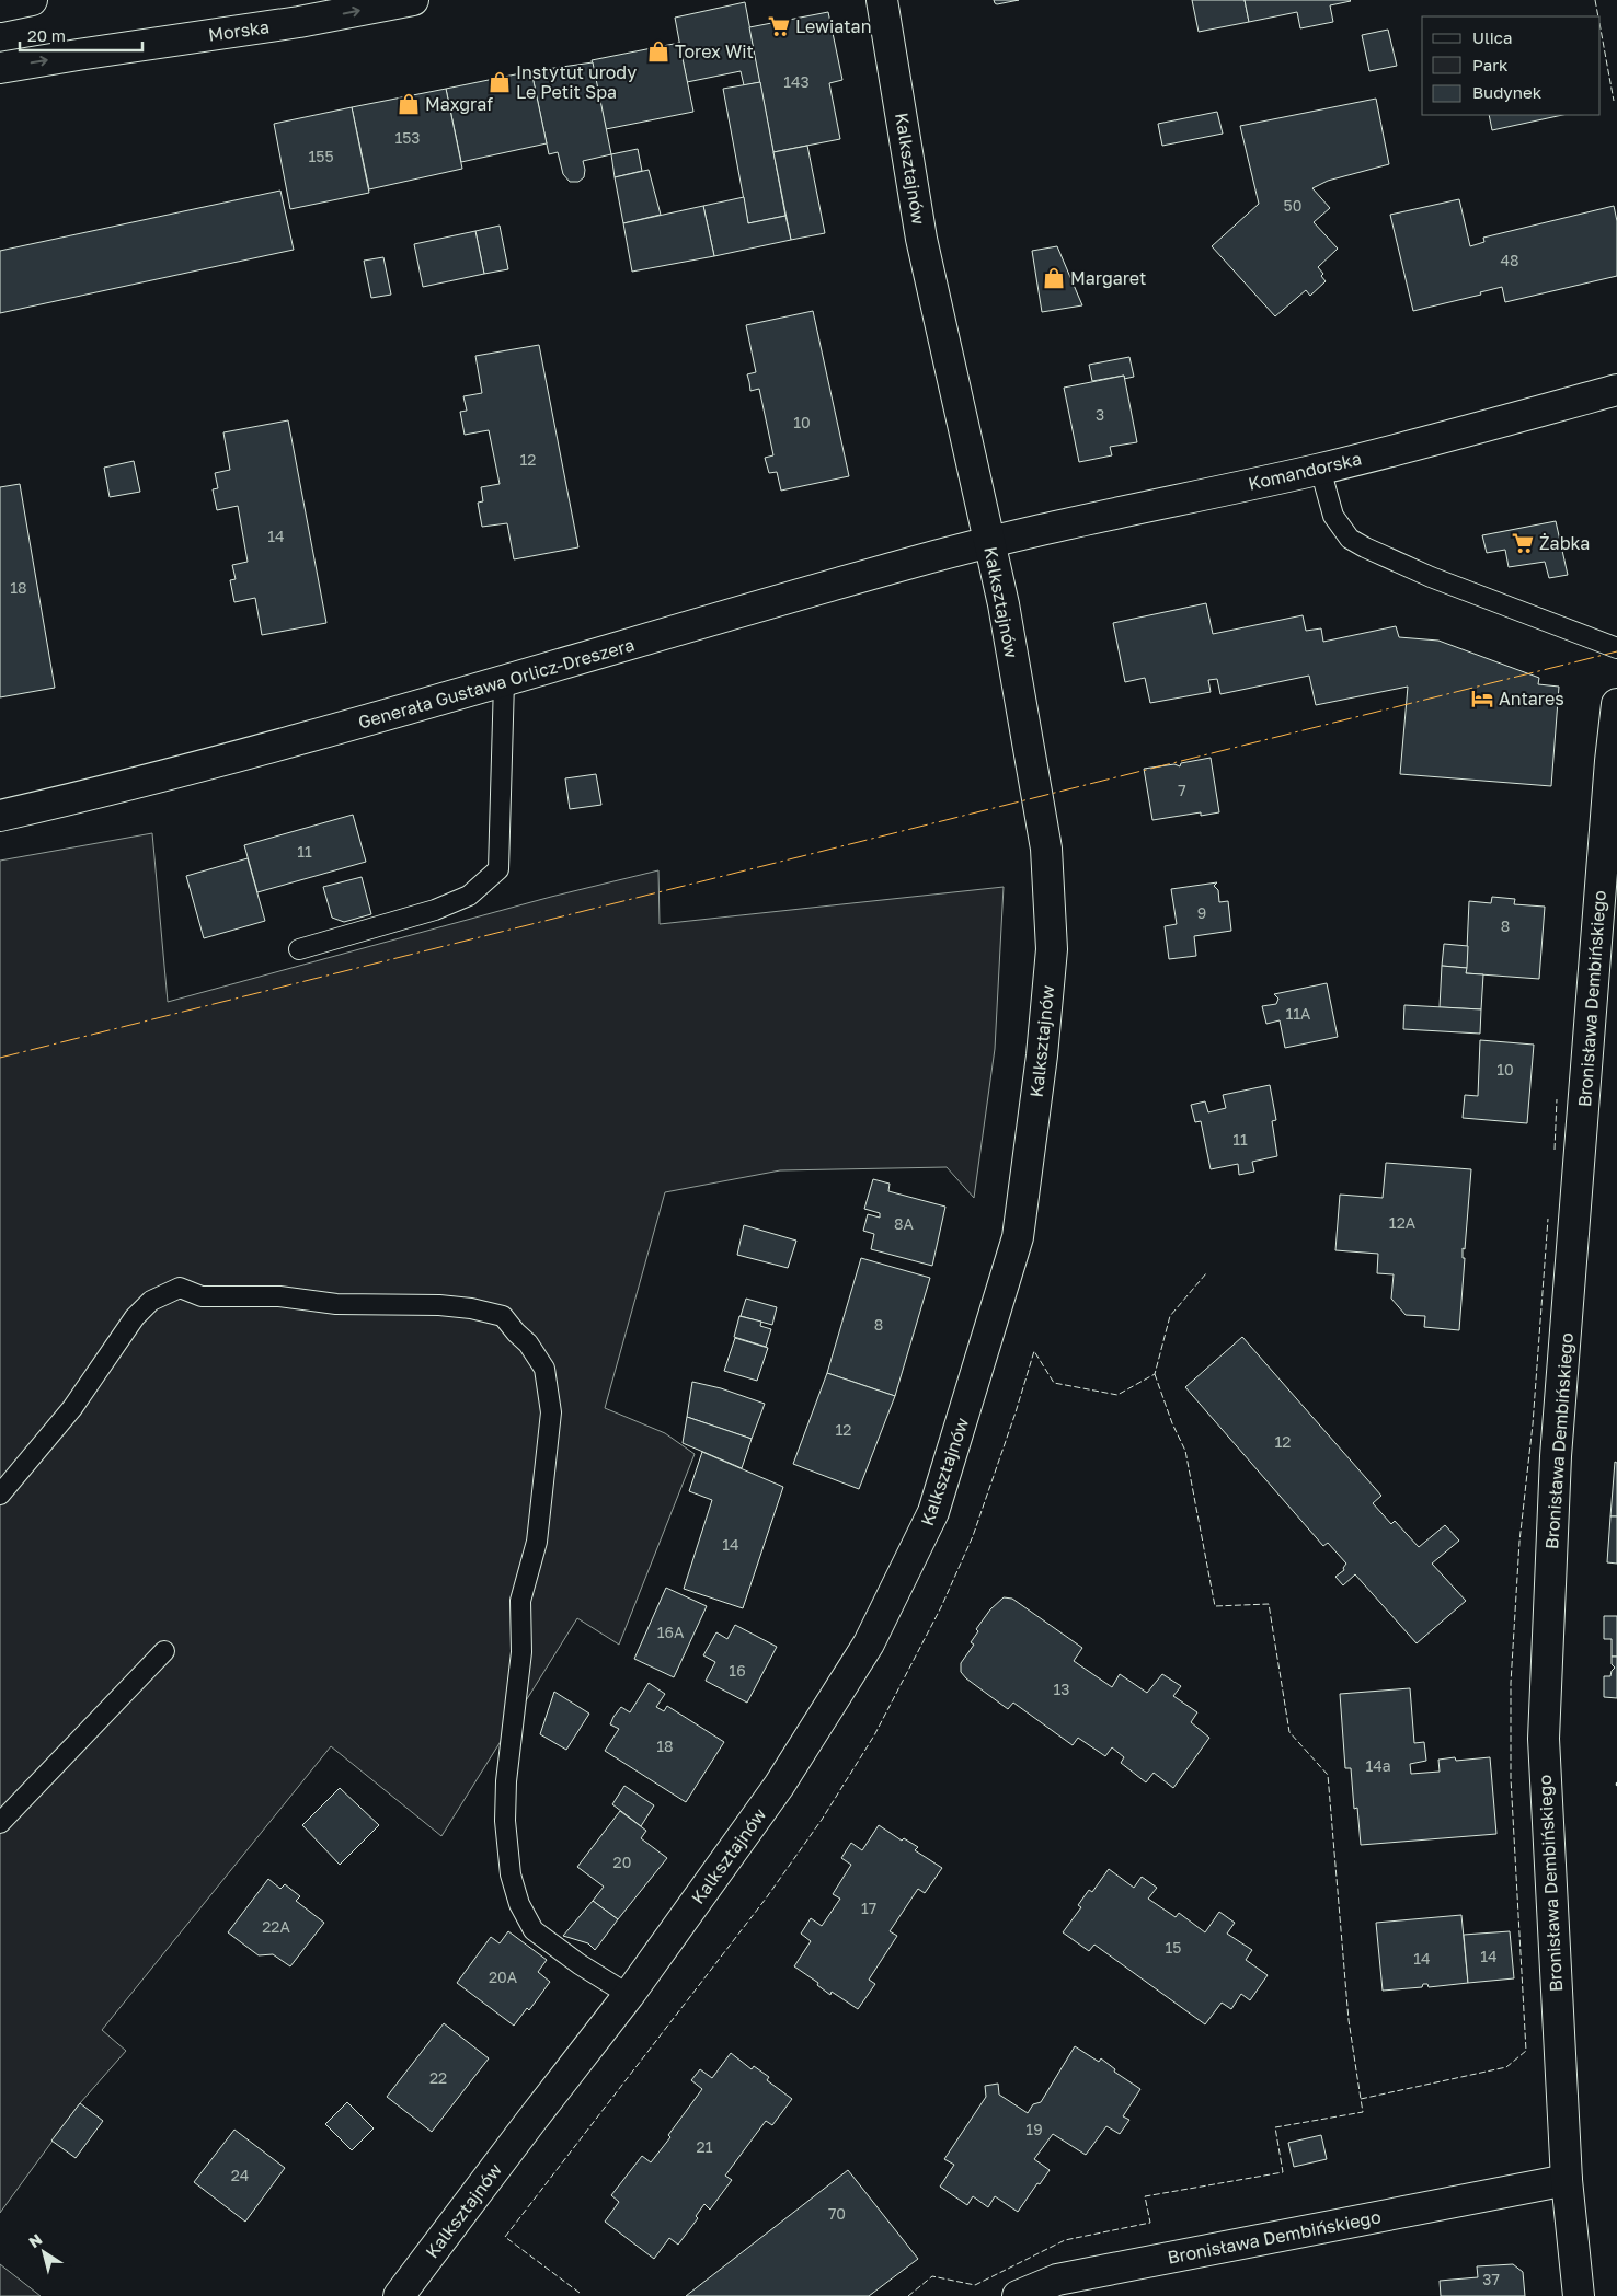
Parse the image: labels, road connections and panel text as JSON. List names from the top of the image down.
{
  "streets": {
    "street": [
      "Morska",
      "Kalksztajnów",
      "Komandorska",
      "Generała Gustawa Orlicz-Dreszera",
      "Bronisława Dembińskiego"
    ]
  },
  "crossings": [
    ["Kalksztajnów", "Komandorska"],
    ["Kalksztajnów", "Generała Gustawa Orlicz-Dreszera"],
    ["Komandorska", "Generała Gustawa Orlicz-Dreszera"]
  ],
  "one_way": ["Morska"],
  "places": {
    "supermarket": ["Lewiatan", "Żabka"],
    "shop": [
      "Torex Wit",
      "Instytut urody Le Petit Spa",
      "Maxgraf",
      "Margaret"
    ],
    "hotel": ["Antares"]
  },
  "house_numbers": [
    "143",
    "153",
    "155",
    "50",
    "48",
    "3",
    "10",
    "12",
    "14",
    "18",
    "7",
    "11",
    "9",
    "8",
    "11A",
    "10",
    "11",
    "12A",
    "8A",
    "8",
    "12",
    "12",
    "14",
    "16A",
    "16",
    "13",
    "18",
    "14a",
    "20",
    "17",
    "22A",
    "15",
    "14",
    "14",
    "20A",
    "22",
    "19",
    "21",
    "24",
    "70",
    "37"
  ],
  "legend": ["Ulica", "Park", "Budynek"],
  "scale_bar": "20 m",
  "north": "top left"
}
